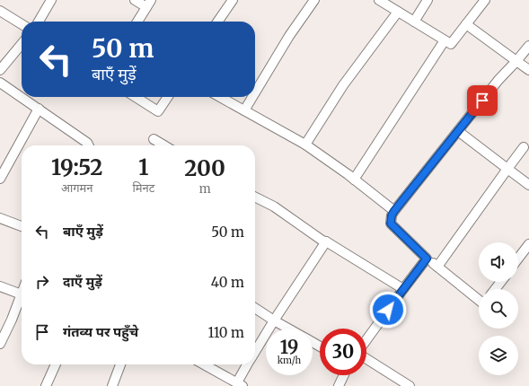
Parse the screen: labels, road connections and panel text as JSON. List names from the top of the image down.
{
  "page": {
    "turn": ["50 m", "बाएँ मुड़ें"],
    "eta": [
      "19:52",
      "आगमन",
      "1",
      "मिनट",
      "200",
      "m"
    ],
    "list": [
      {
        "name": "बाएँ मुड़ें",
        "value": "50 m"
      },
      {
        "name": "दाएँ मुड़ें",
        "value": "40 m"
      },
      {
        "name": "गंतव्य पर पहुँचे",
        "value": "110 m"
      }
    ],
    "speed": "19 km/h",
    "limit": "30"
  }
}
